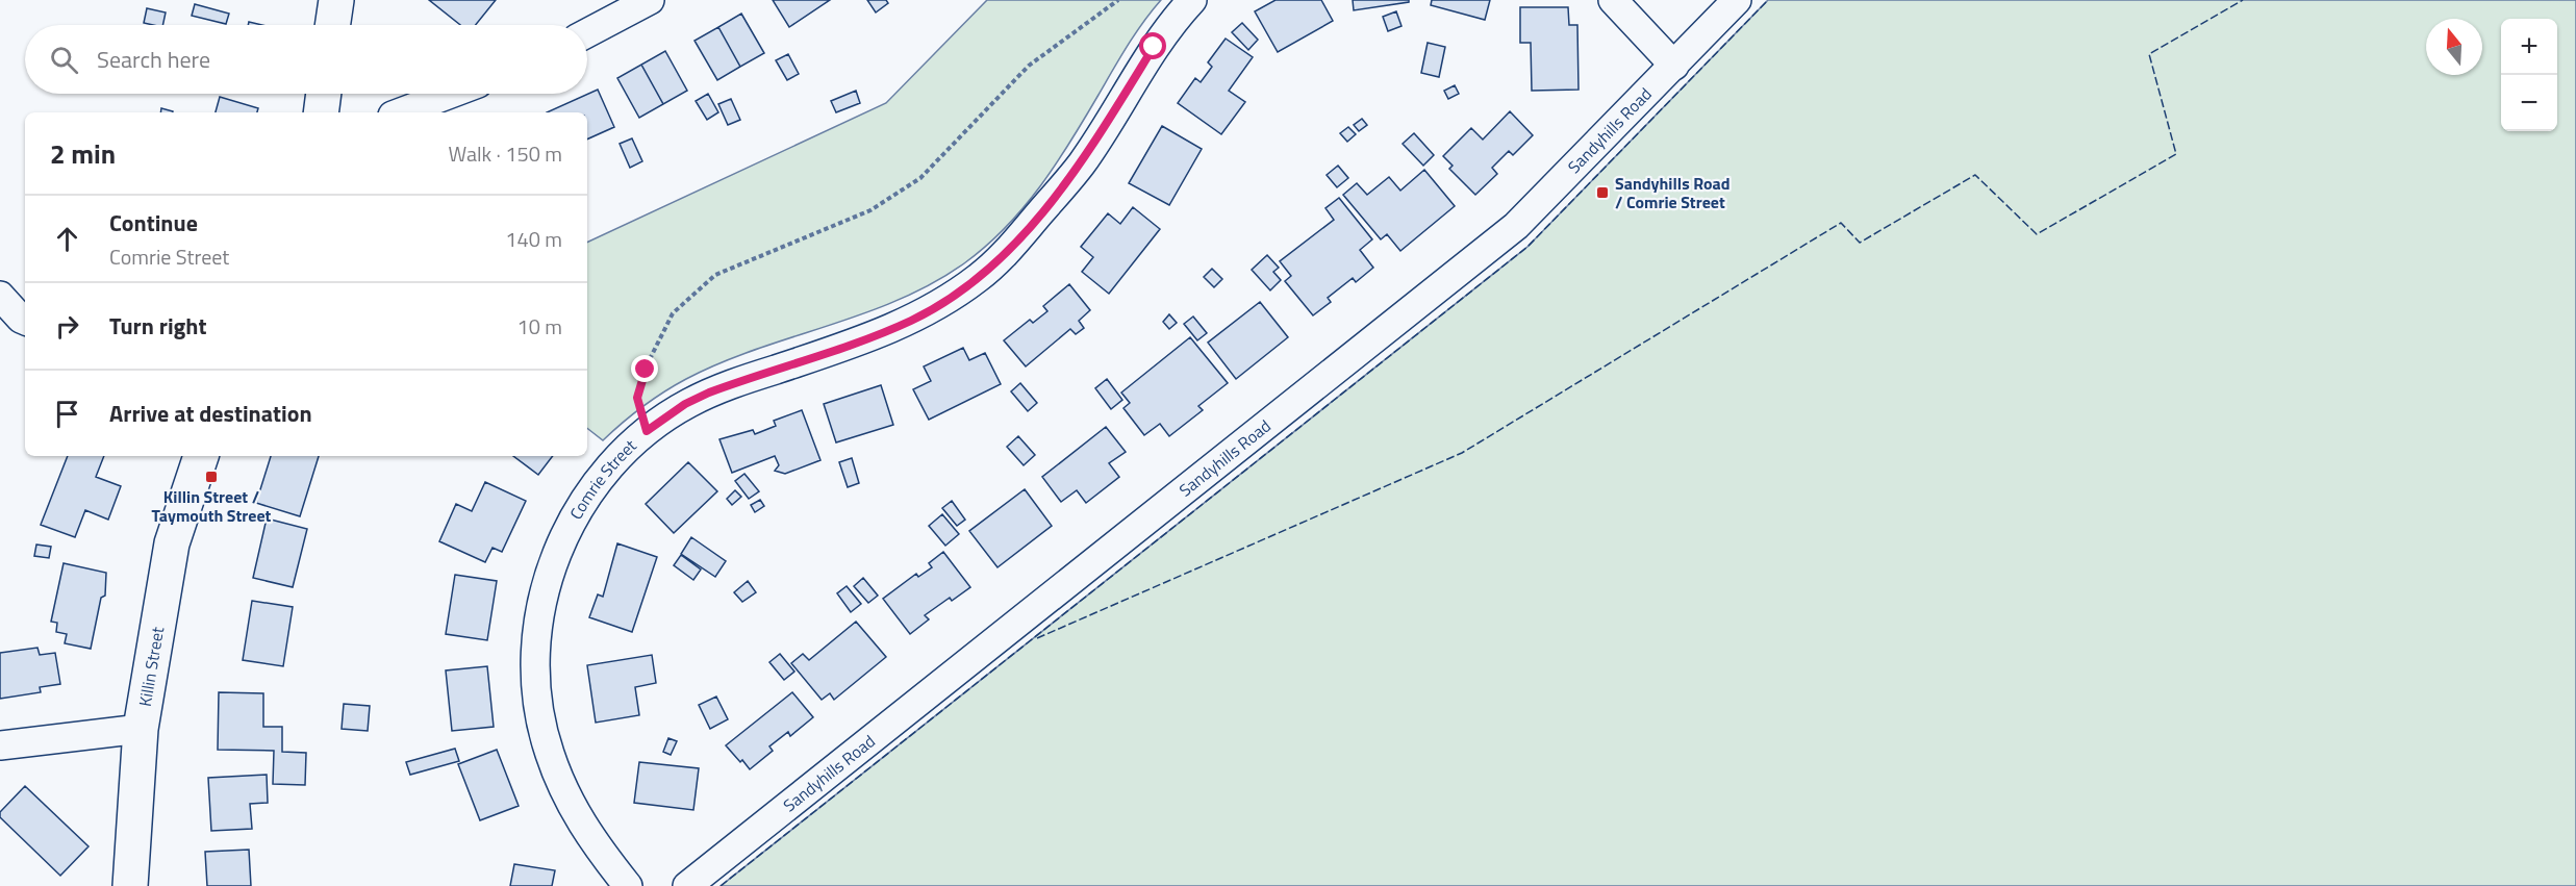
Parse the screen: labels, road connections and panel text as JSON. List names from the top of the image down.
{
  "streets": {
    "main road": ["Killin Street"],
    "street": ["Sandyhills Road", "Comrie Street"]
  },
  "places": {
    "transit": ["Sandyhills Road / Comrie Street", "Killin Street / Taymouth Street"]
  },
  "north": "top",
  "page": {
    "map_buttons": ["+", "−"],
    "search": "Search here",
    "heading": ["2 min", "Walk · 150 m"],
    "list": [
      ["Continue", "Comrie Street", "140 m"],
      ["Turn right", "10 m"],
      "Arrive at destination"
    ]
  }
}
